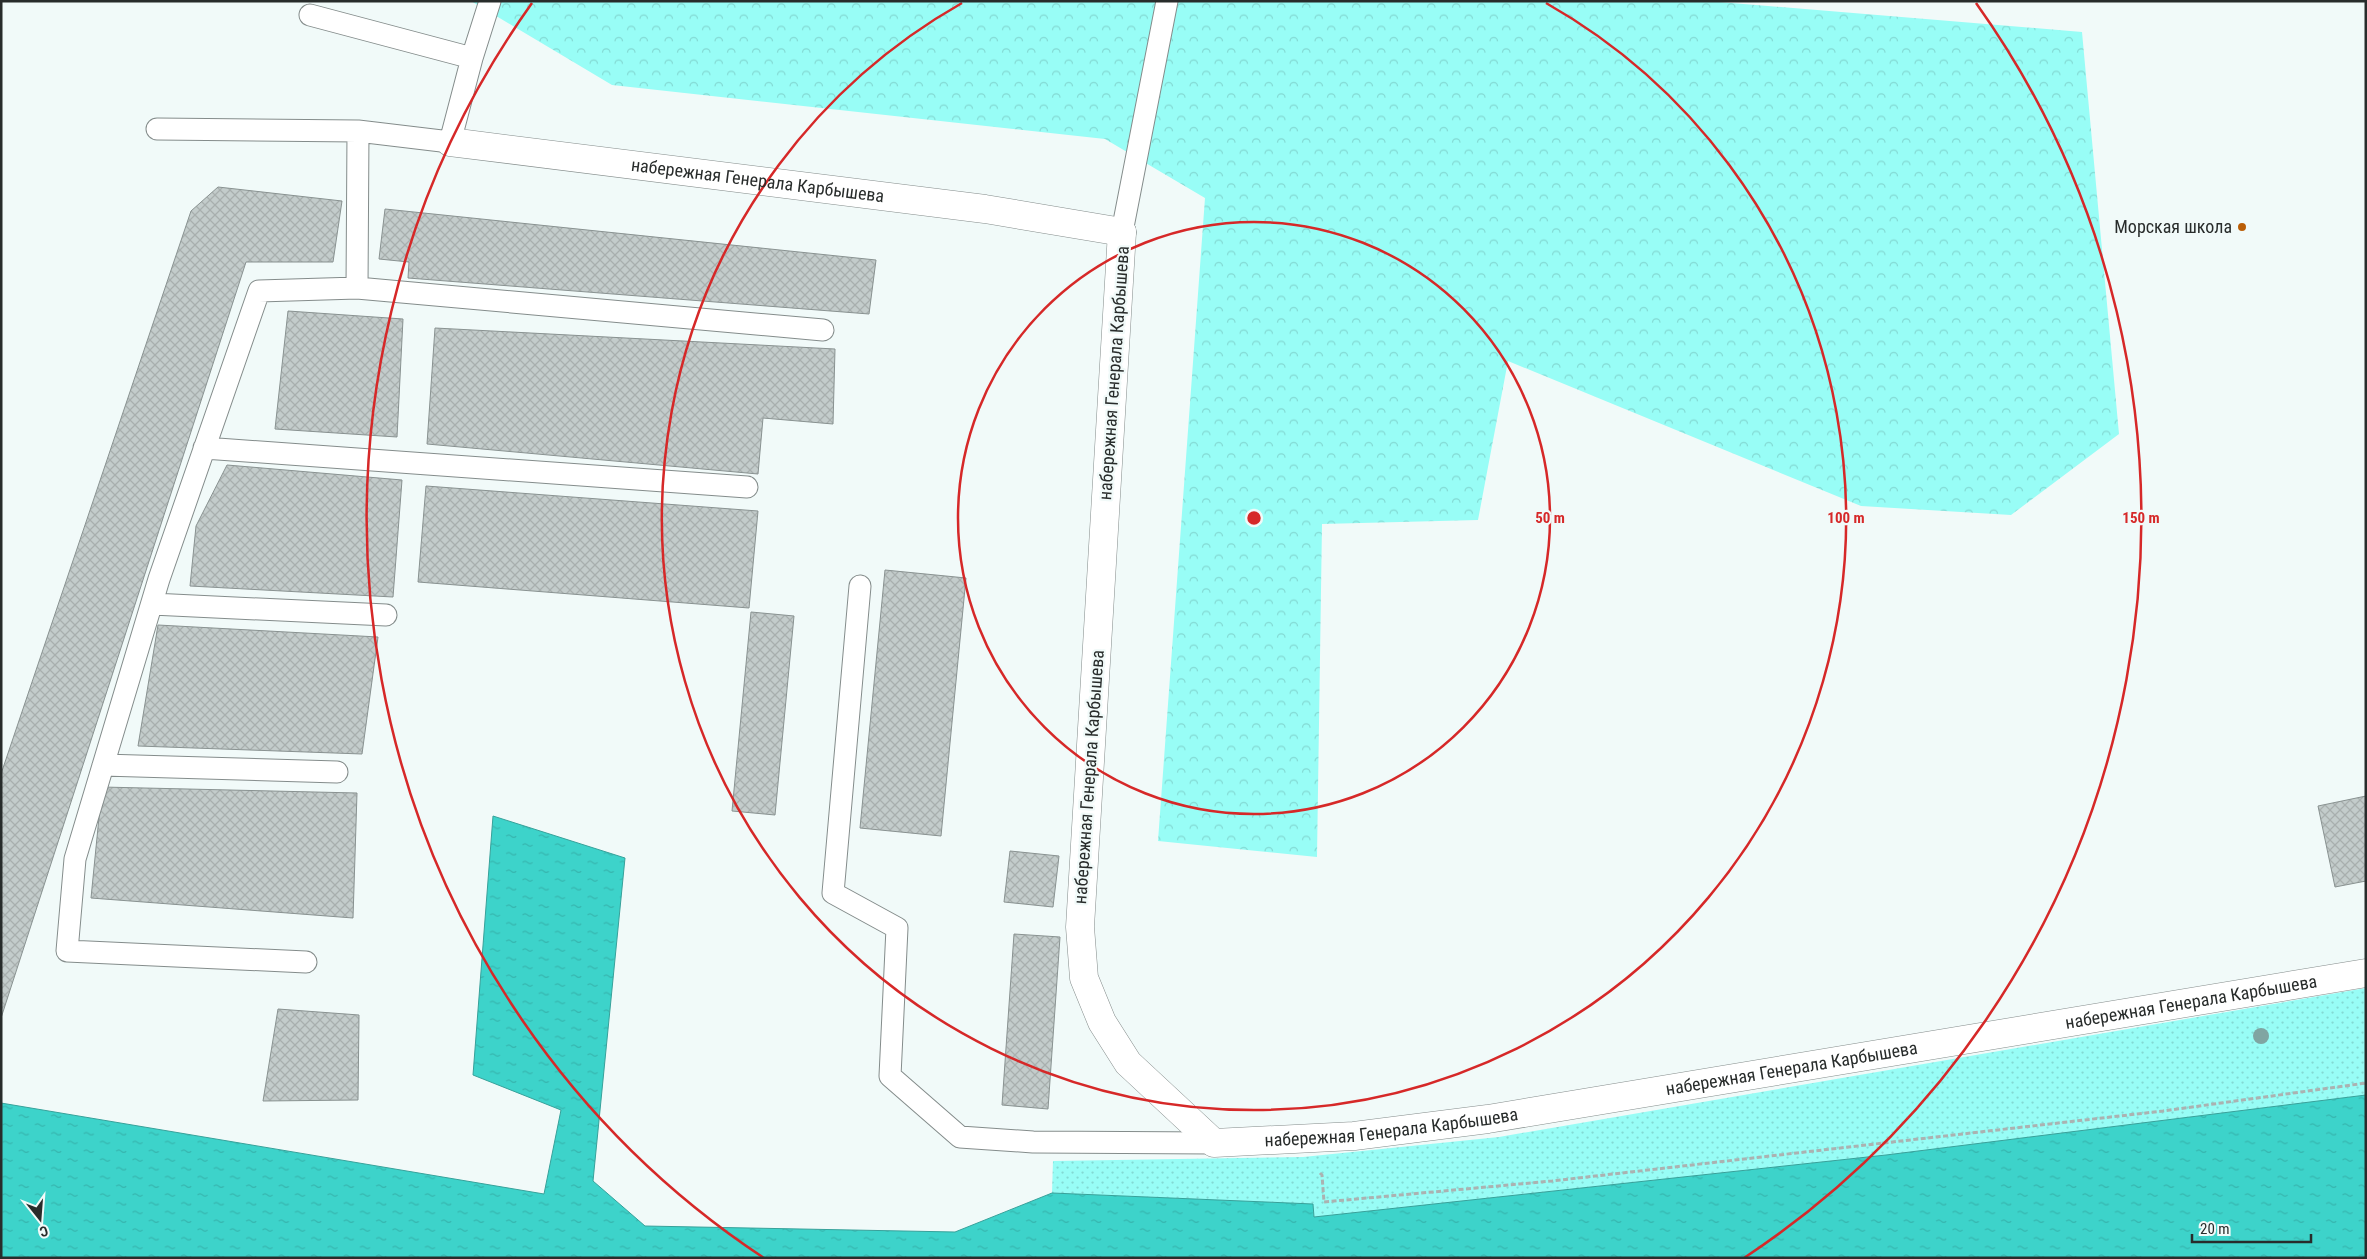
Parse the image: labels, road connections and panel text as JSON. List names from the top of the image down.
{
  "streets": {
    "street": ["набережная Генерала Карбышева"]
  },
  "places": ["Морская школа"],
  "scale_bar": "20 m",
  "north": "bottom",
  "rings": ["50 m", "100 m", "150 m"]
}
